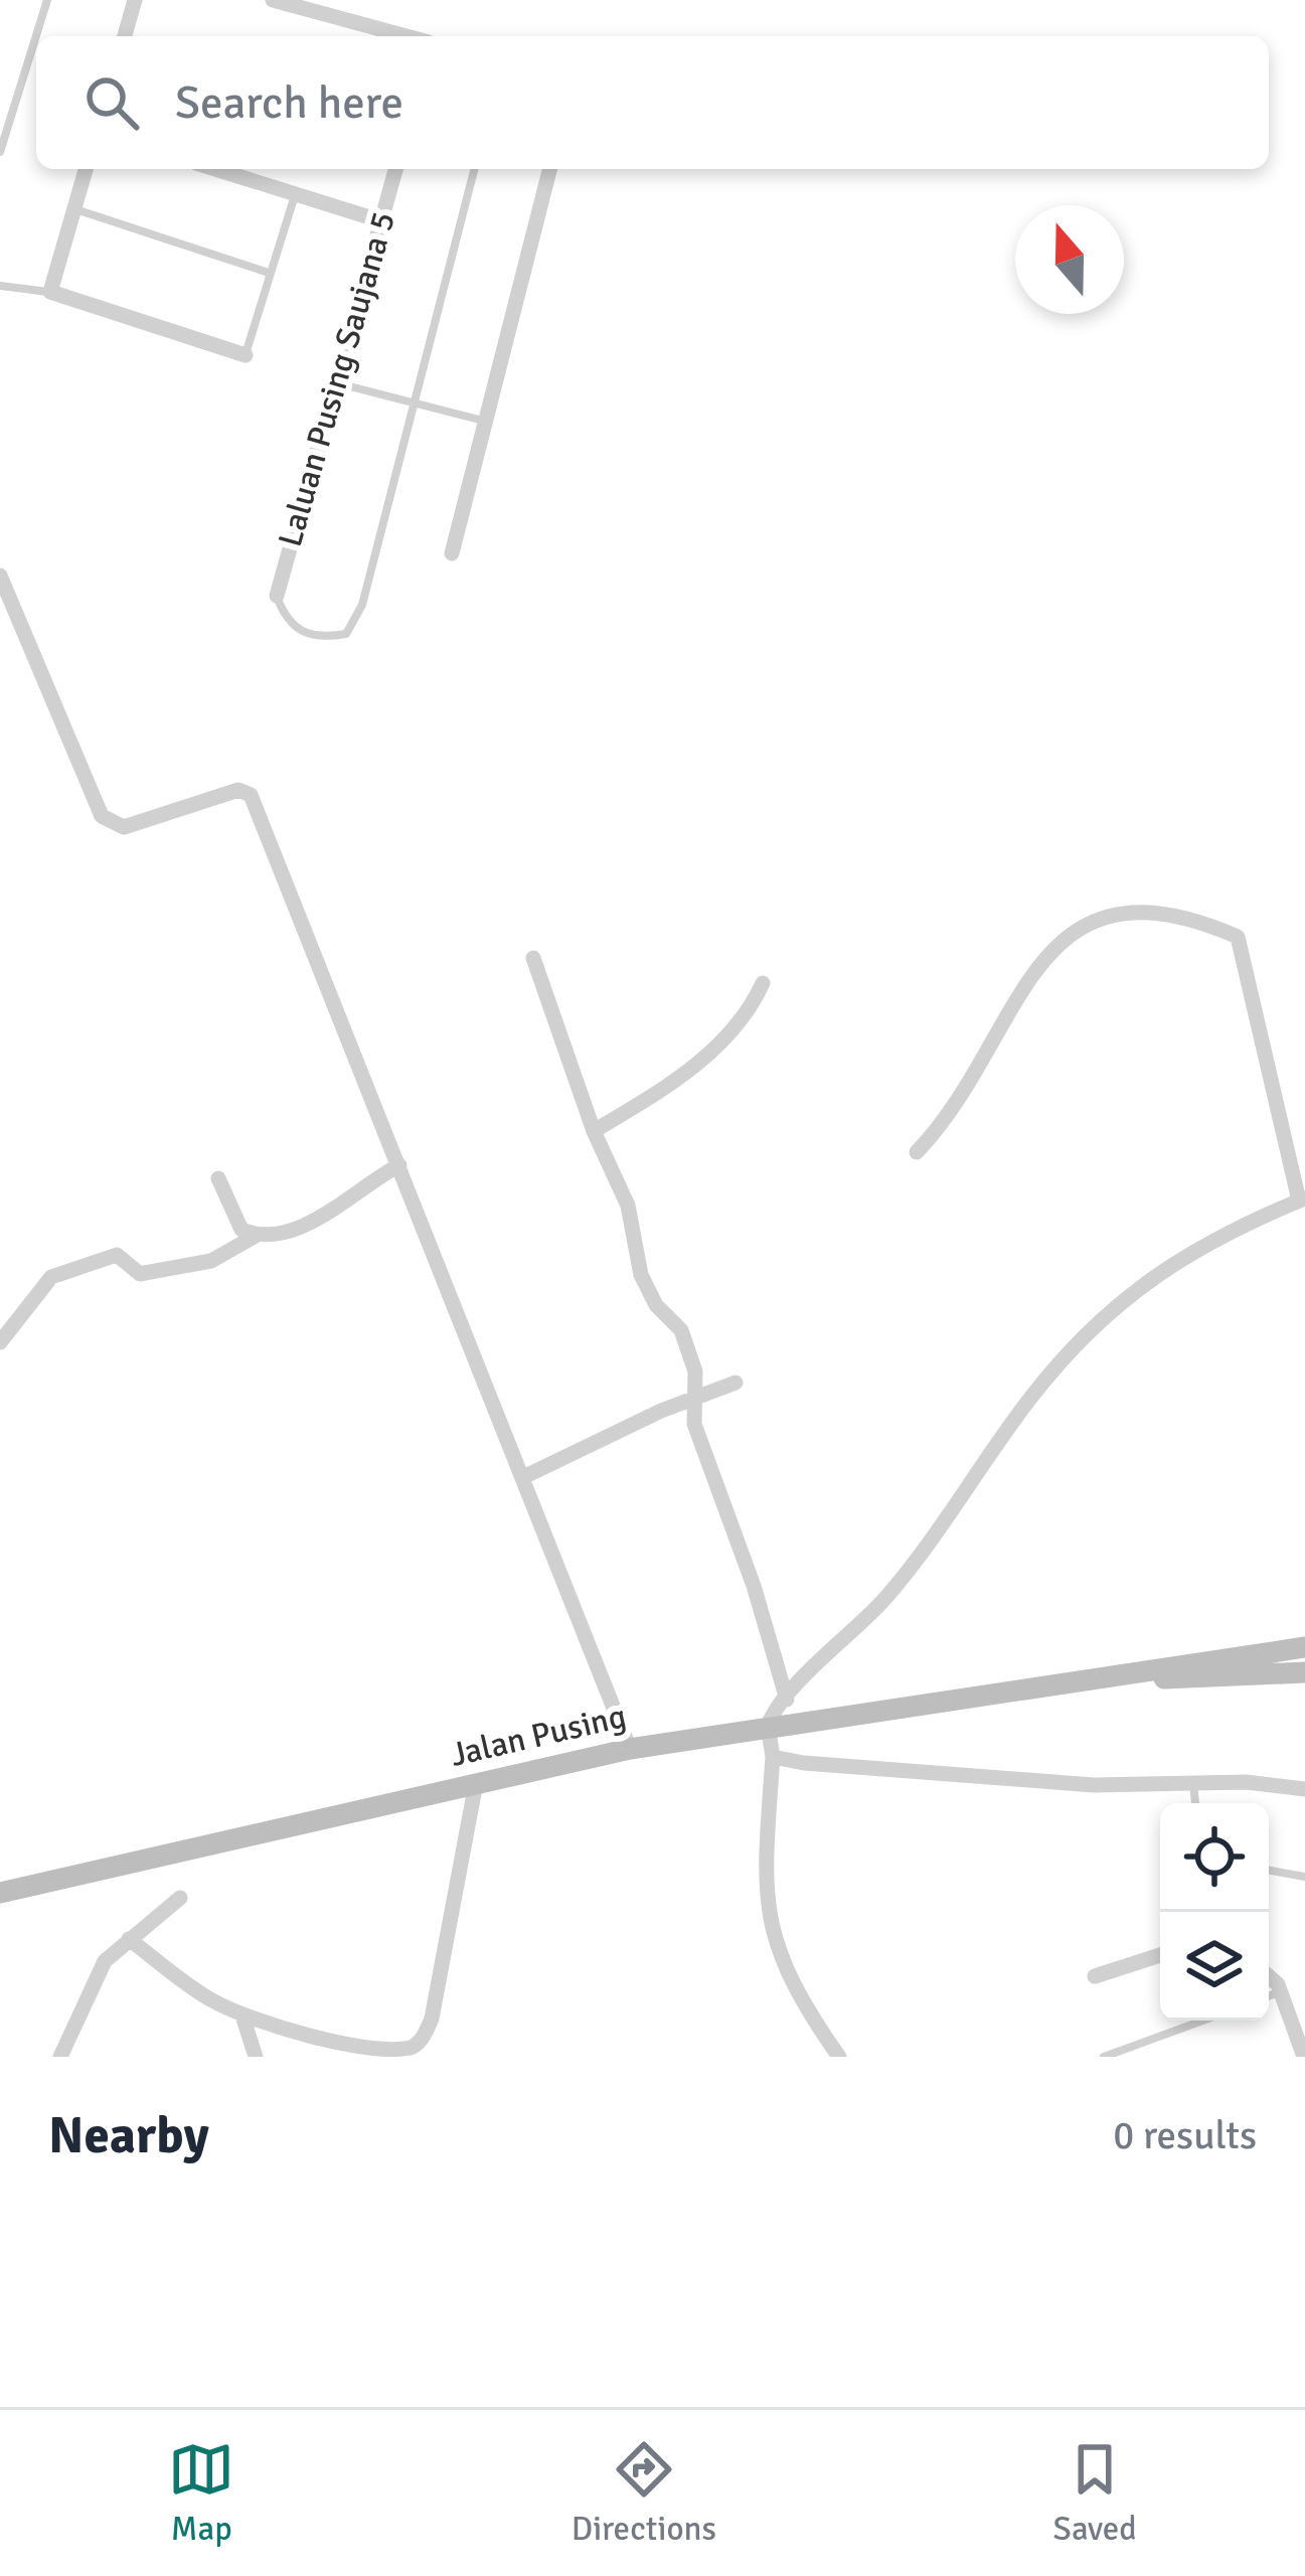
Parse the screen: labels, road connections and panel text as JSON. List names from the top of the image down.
{
  "streets": {
    "main road": ["Jalan Pusing"],
    "street": ["Laluan Pusing Saujana 5"]
  },
  "north": "top",
  "page": {
    "search": "Search here",
    "heading": ["Nearby", "0 results"],
    "nav": ["Map", "Directions", "Saved"]
  }
}
